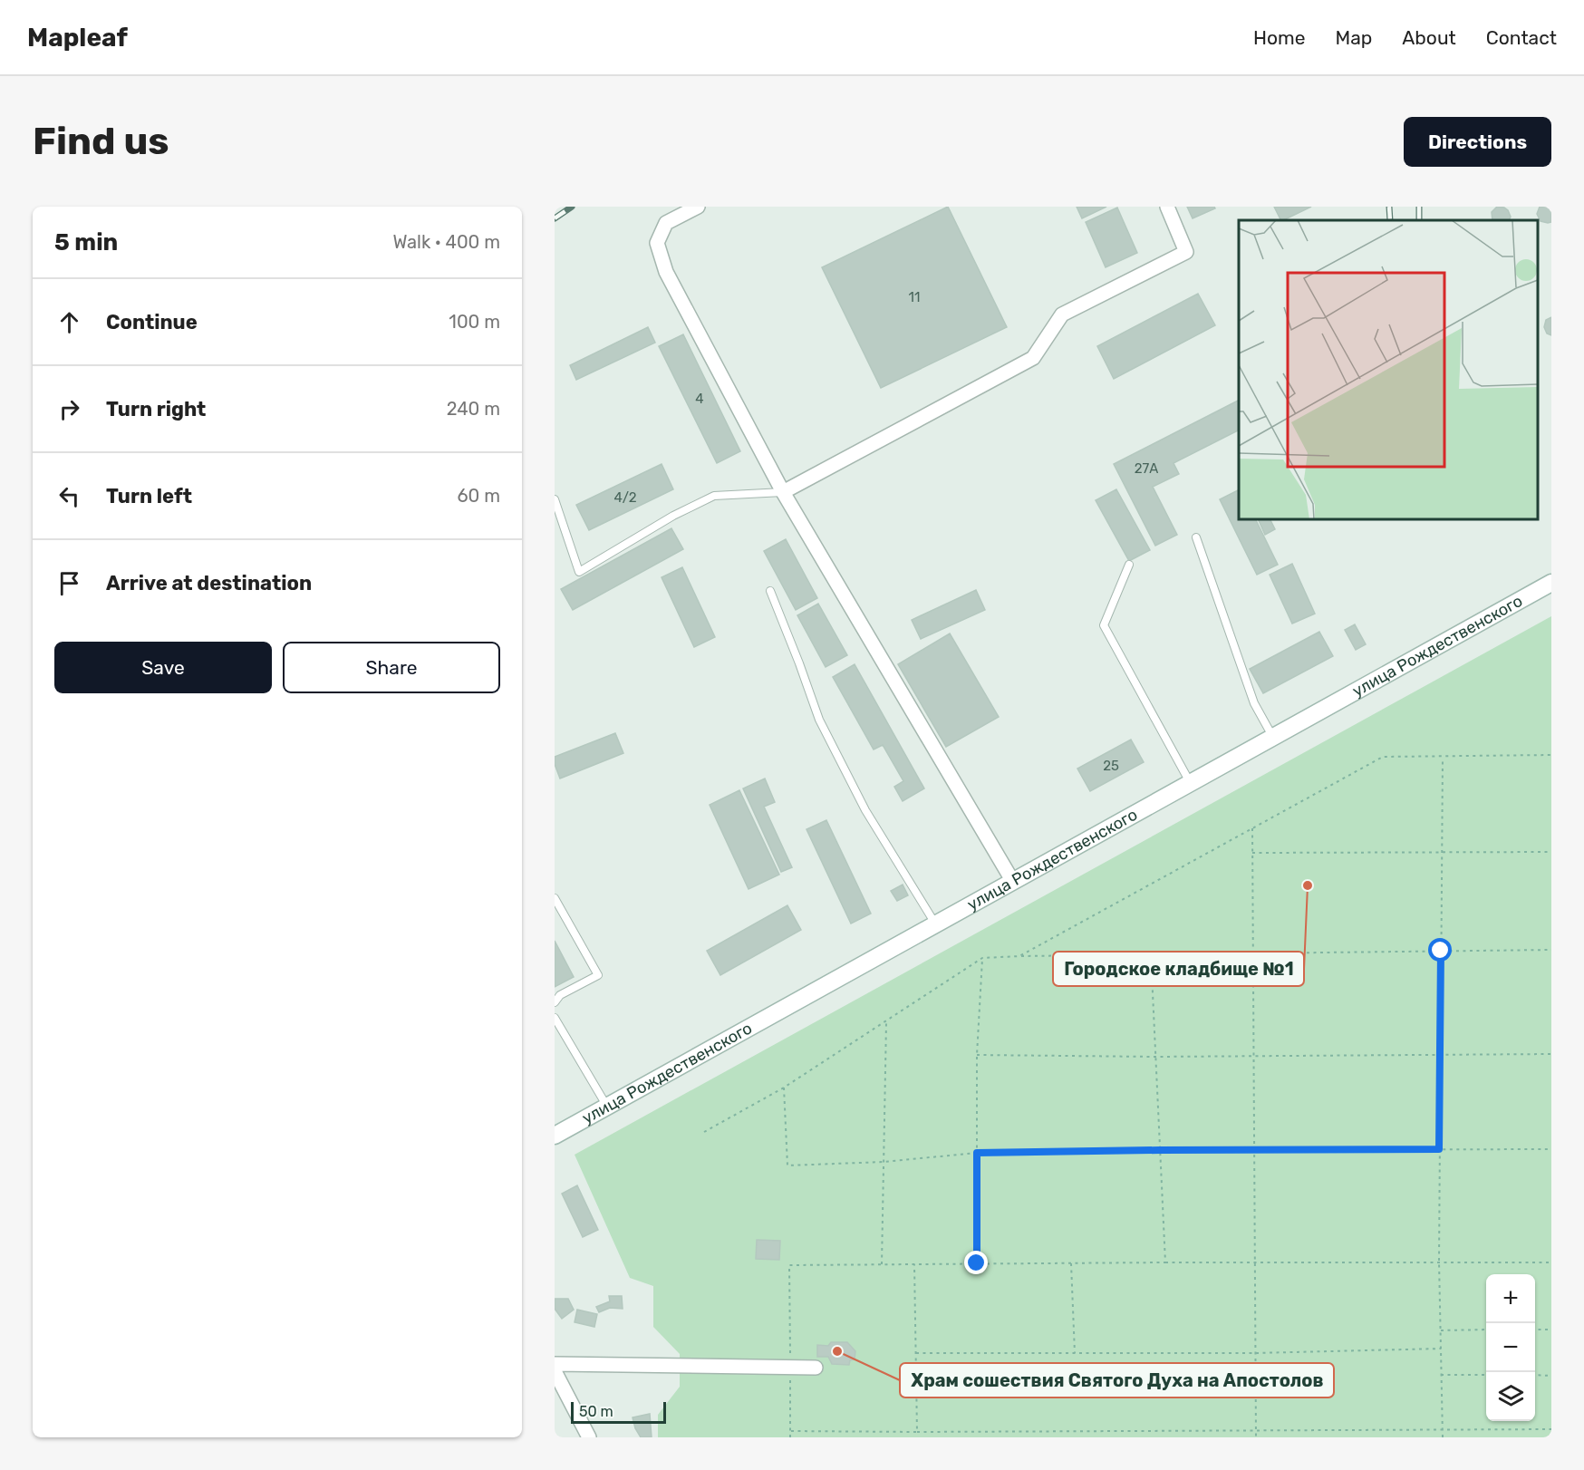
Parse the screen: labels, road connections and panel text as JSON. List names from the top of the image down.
{
  "streets": {
    "main road": ["улица Рождественского"]
  },
  "places": ["Городское кладбище №1", "Храм сошествия Святого Духа на Апостолов"],
  "house_numbers": [
    "11",
    "4",
    "27А",
    "4/2",
    "25"
  ],
  "scale_bar": "50 m",
  "page": {
    "header": "Mapleaf",
    "nav": [
      "Home",
      "Map",
      "About",
      "Contact"
    ],
    "buttons": [
      "Directions",
      ["Save", "Share"]
    ],
    "title": "Find us",
    "heading": ["5 min", "Walk · 400 m"],
    "list": [
      ["Continue", "100 m"],
      ["Turn right", "240 m"],
      ["Turn left", "60 m"],
      "Arrive at destination"
    ],
    "map_buttons": ["+", "−"],
    "scale": "50 m"
  }
}
